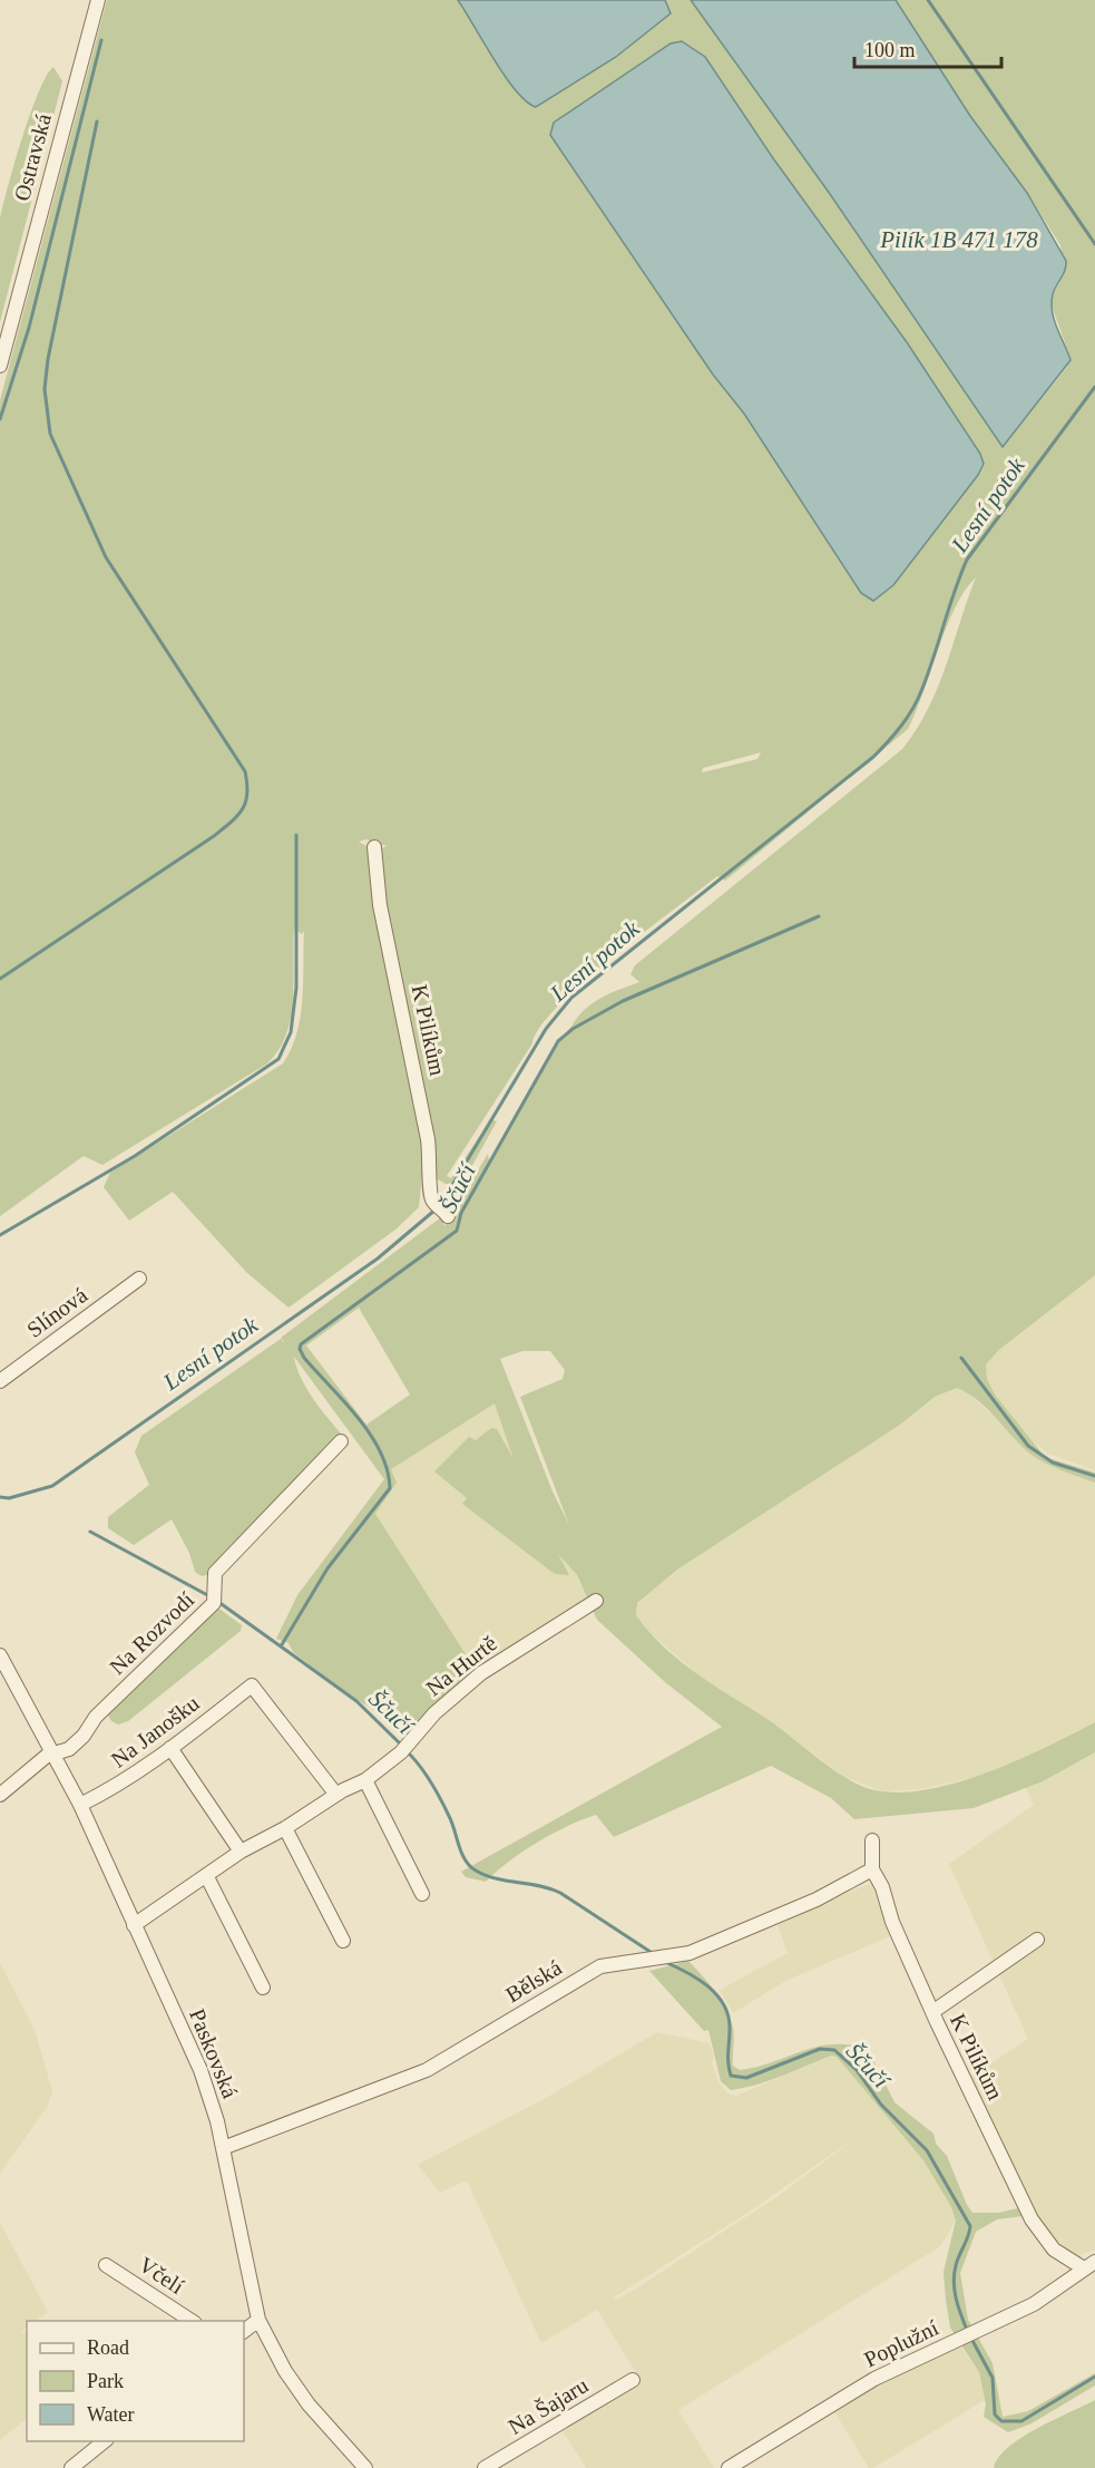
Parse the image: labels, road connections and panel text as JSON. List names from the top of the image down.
{
  "streets": {
    "street": [
      "Ostravská",
      "K Pilíkům",
      "Slínová",
      "Na Rozvodí",
      "Na Hurtě",
      "Na Janošku",
      "Bělská",
      "Paskovská",
      "Včelí",
      "Poplužní",
      "Na Šajaru"
    ]
  },
  "crossings": [
    ["K Pilíkům", "Bělská"],
    ["K Pilíkům", "Poplužní"],
    ["Na Rozvodí", "Paskovská"],
    ["Na Hurtě", "Na Janošku"],
    ["Na Hurtě", "Paskovská"],
    ["Na Janošku", "Paskovská"],
    ["Bělská", "Paskovská"]
  ],
  "water": ["Pilík 1B 471 178", "Lesní potok", "Ščučí"],
  "legend": ["Road", "Park", "Water"],
  "scale_bar": "100 m"
}
